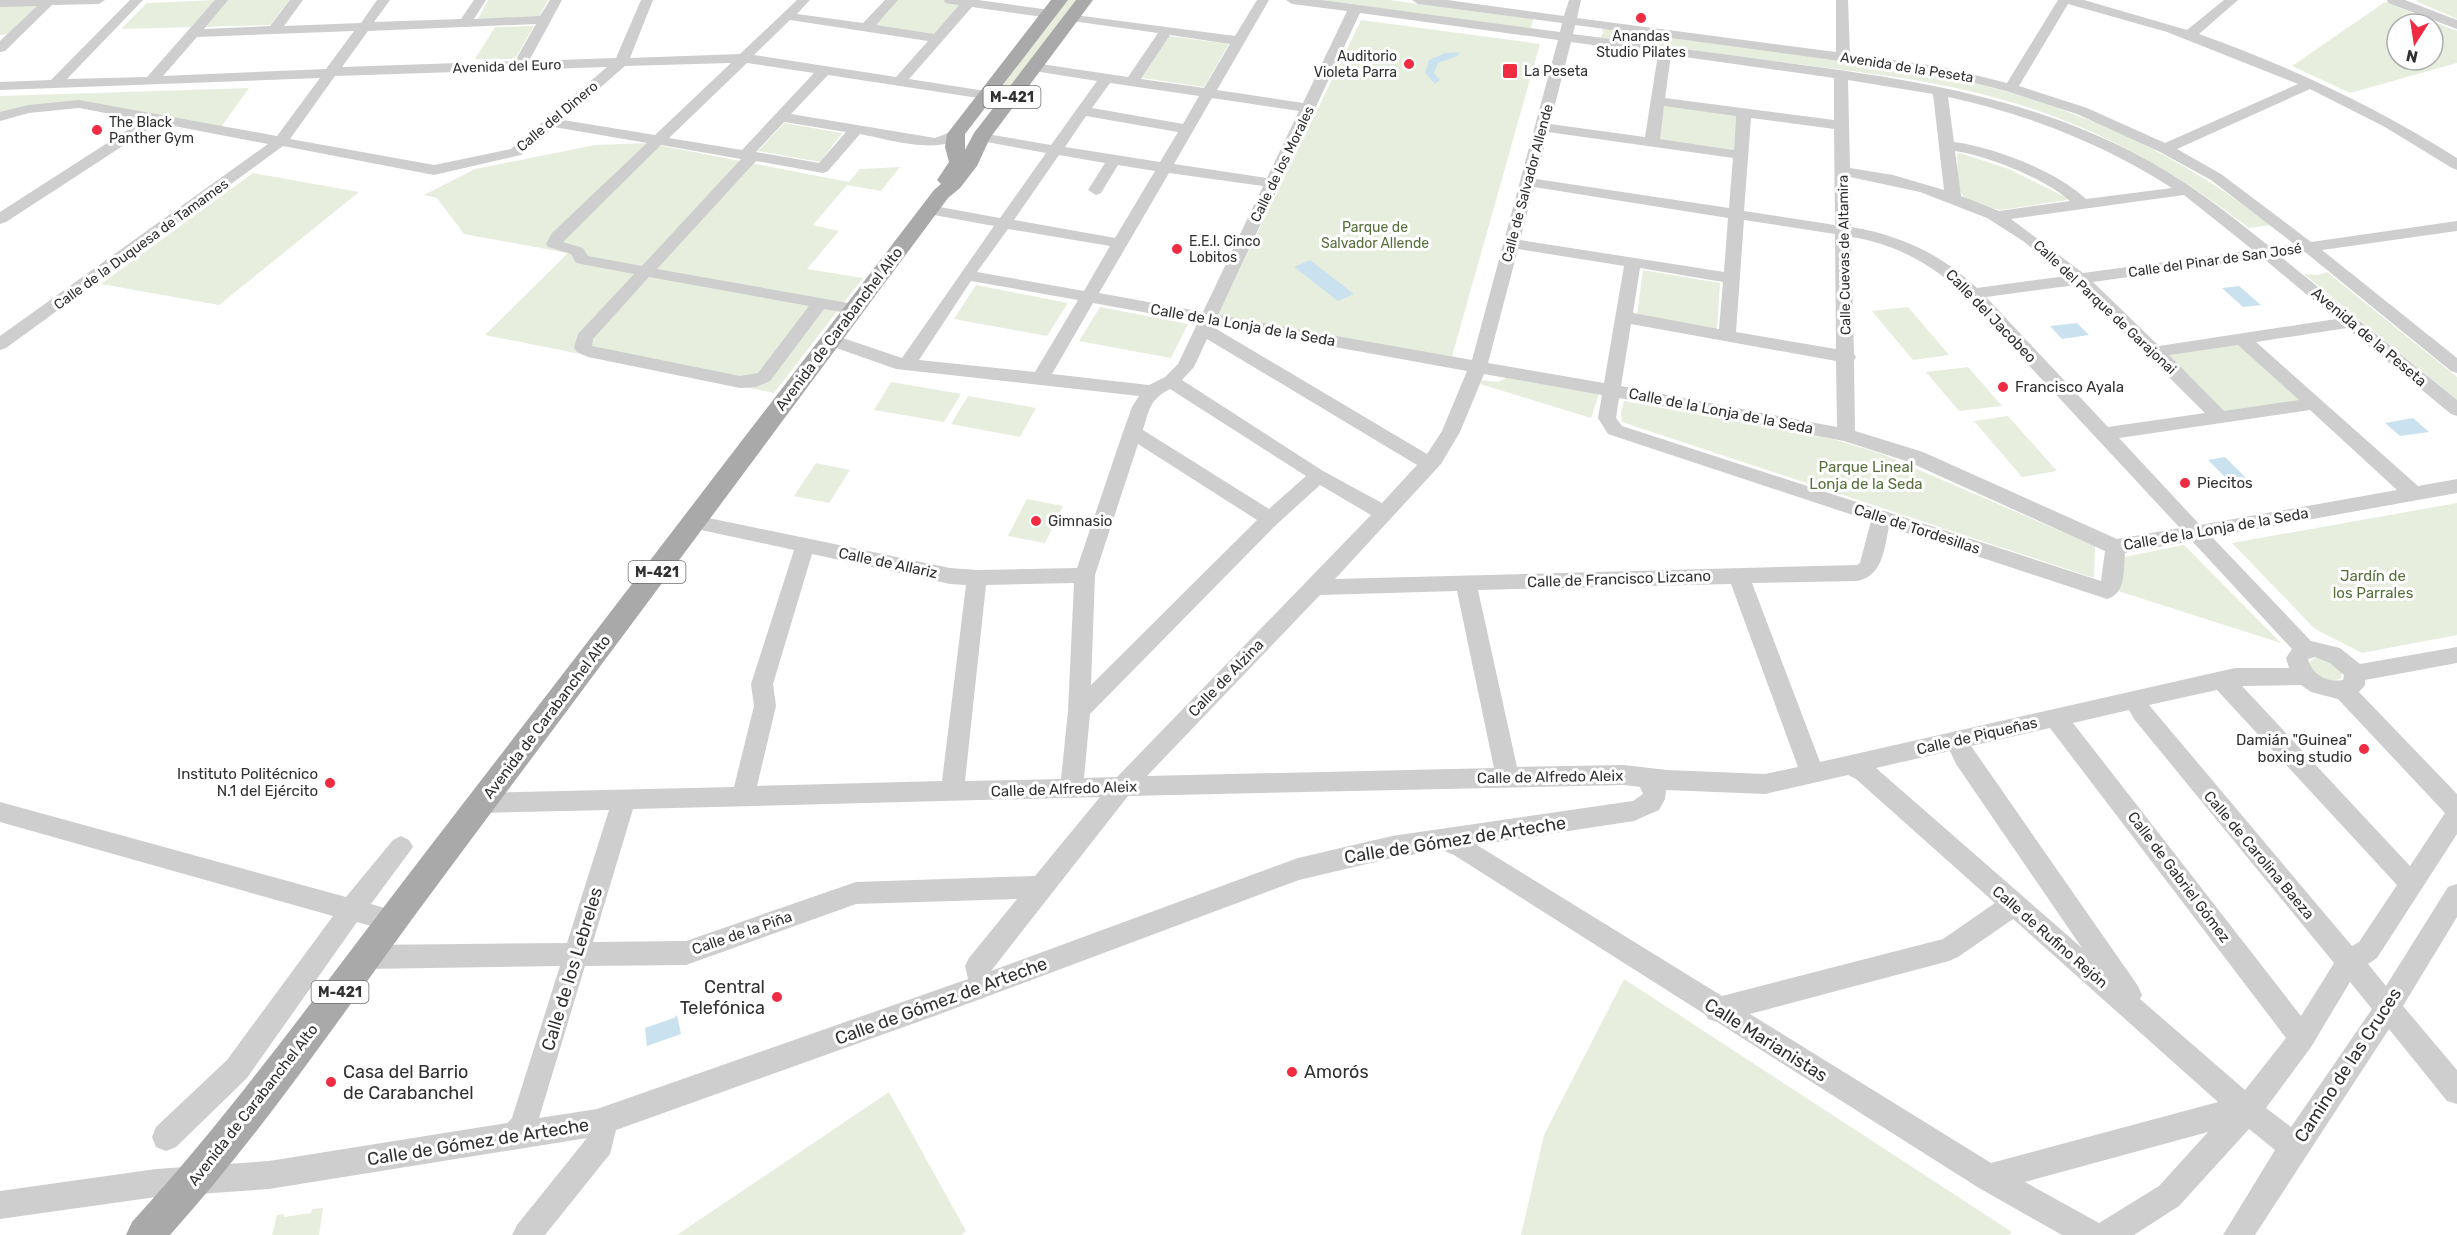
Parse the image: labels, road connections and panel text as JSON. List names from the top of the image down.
{
  "streets": {
    "main road": ["M-421", "Avenida de Carabanchel Alto"],
    "street": [
      "Avenida del Euro",
      "Avenida de la Peseta",
      "Calle del Dinero",
      "Calle de los Morales",
      "Calle de Salvador Allende",
      "Calle de la Duquesa de Tamames",
      "Calle Cuevas de Altamira",
      "Calle del Pinar de San José",
      "Calle del Parque de Garajonai",
      "Calle del Jacobeo",
      "Calle de la Lonja de la Seda",
      "Calle de Tordesillas",
      "Calle de Allariz",
      "Calle de Francisco Lizcano",
      "Calle de Alzina",
      "Calle de Piqueñas",
      "Calle de Alfredo Aleix",
      "Calle de Gómez de Arteche",
      "Calle de Carolina Baeza",
      "Calle de Gabriel Gómez",
      "Calle de la Piña",
      "Calle de Rufino Rejón",
      "Calle de los Lebreles",
      "Calle Marianistas",
      "Camino de las Cruces"
    ]
  },
  "crossings": [
    ["Avenida del Euro", "Calle del Dinero"],
    ["Avenida del Euro", "Calle de la Duquesa de Tamames"],
    ["Avenida del Euro", "Avenida de Carabanchel Alto"],
    ["Avenida de la Peseta", "Calle de los Morales"],
    ["Avenida de la Peseta", "Calle de Salvador Allende"],
    ["Avenida de la Peseta", "Calle Cuevas de Altamira"],
    ["Avenida de la Peseta", "Calle del Pinar de San José"],
    ["Calle del Dinero", "Calle de la Duquesa de Tamames"],
    ["Calle de los Morales", "Calle de la Lonja de la Seda"],
    ["Calle de Salvador Allende", "Calle del Jacobeo"],
    ["Calle de Salvador Allende", "Calle de la Lonja de la Seda"],
    ["Calle de Salvador Allende", "Calle de Alzina"],
    ["Calle Cuevas de Altamira", "Calle del Parque de Garajonai"],
    ["Calle Cuevas de Altamira", "Calle del Jacobeo"],
    ["Calle Cuevas de Altamira", "Calle de la Lonja de la Seda"],
    ["Calle del Pinar de San José", "Calle del Parque de Garajonai"],
    ["Calle del Pinar de San José", "Calle del Jacobeo"],
    ["Calle del Jacobeo", "Calle de la Lonja de la Seda"],
    ["Calle de la Lonja de la Seda", "Calle de Tordesillas"],
    ["Calle de la Lonja de la Seda", "Calle de Alzina"],
    ["Avenida de Carabanchel Alto", "Calle de Allariz"],
    ["Avenida de Carabanchel Alto", "Calle de Alfredo Aleix"],
    ["Avenida de Carabanchel Alto", "Calle de Gómez de Arteche"],
    ["Avenida de Carabanchel Alto", "Calle de la Piña"],
    ["Calle de Tordesillas", "Calle de Francisco Lizcano"],
    ["Calle de Francisco Lizcano", "Calle de Alzina"],
    ["Calle de Alzina", "Calle de Alfredo Aleix"],
    ["Calle de Alzina", "Calle de Gómez de Arteche"],
    ["Calle de Alzina", "Calle de la Piña"],
    ["Calle de Piqueñas", "Calle de Alfredo Aleix"],
    ["Calle de Piqueñas", "Calle de Gómez de Arteche"],
    ["Calle de Piqueñas", "Calle de Carolina Baeza"],
    ["Calle de Piqueñas", "Calle de Gabriel Gómez"],
    ["Calle de Piqueñas", "Calle de Rufino Rejón"],
    ["Calle de Alfredo Aleix", "Calle de Gómez de Arteche"],
    ["Calle de Alfredo Aleix", "Calle de los Lebreles"],
    ["Calle de Gómez de Arteche", "Calle de los Lebreles"],
    ["Calle de Gómez de Arteche", "Calle Marianistas"],
    ["Calle de Carolina Baeza", "Camino de las Cruces"],
    ["Calle de la Piña", "Calle de los Lebreles"],
    ["Calle de Rufino Rejón", "Camino de las Cruces"]
  ],
  "parks": ["Parque de Salvador Allende", "Parque Lineal Lonja de la Seda", "Jardín de los Parrales"],
  "places": {
    "other": [
      "Anandas Studio Pilates",
      "Auditorio Violeta Parra",
      "The Black Panther Gym",
      "E.E.I. Cinco Lobitos",
      "Francisco Ayala",
      "Piecitos",
      "Gimnasio",
      "Damián \"Guinea\" boxing studio",
      "Instituto Politécnico N.1 del Ejército",
      "Central Telefónica",
      "Amorós",
      "Casa del Barrio de Carabanchel"
    ],
    "transit": ["La Peseta"]
  },
  "north": "bottom"
}
